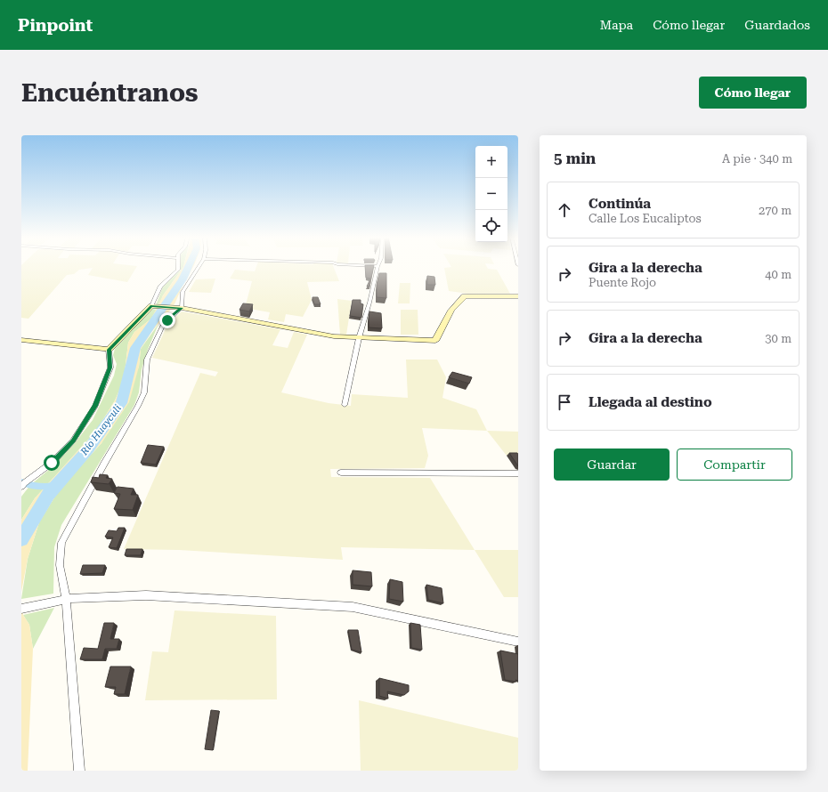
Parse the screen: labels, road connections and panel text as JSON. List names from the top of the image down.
{
  "water": ["Río Huayculi"],
  "page": {
    "header": "Pinpoint",
    "nav": ["Mapa", "Cómo llegar", "Guardados"],
    "buttons": [
      "Cómo llegar",
      ["Guardar", "Compartir"]
    ],
    "title": "Encuéntranos",
    "heading": ["5 min", "A pie · 340 m"],
    "map_buttons": ["+", "−"],
    "list": [
      ["Continúa", "Calle Los Eucaliptos", "270 m"],
      ["Gira a la derecha", "Puente Rojo", "40 m"],
      ["Gira a la derecha", "30 m"],
      "Llegada al destino"
    ]
  }
}
